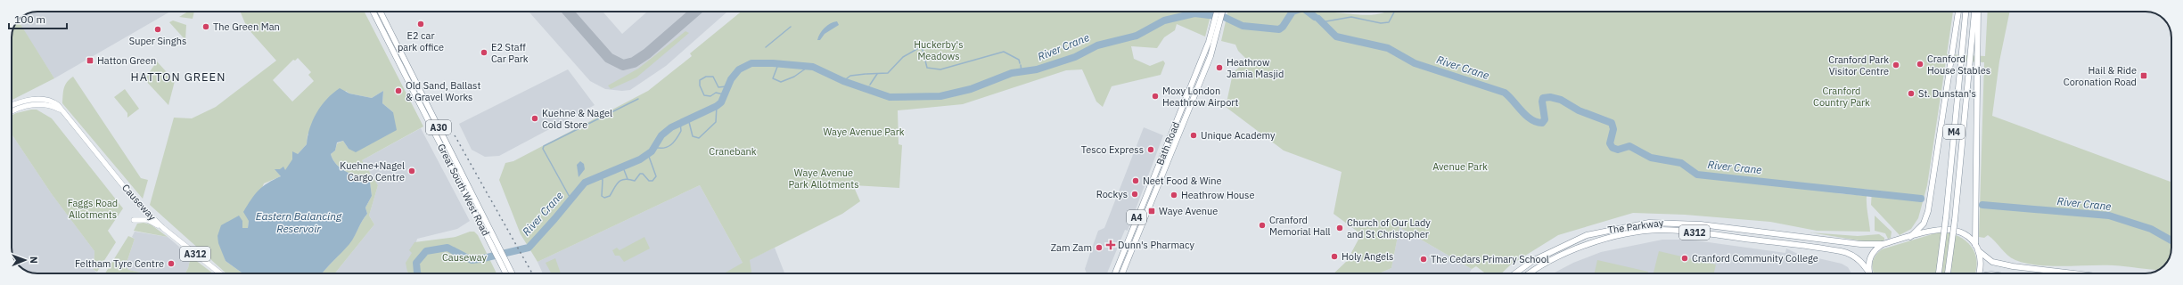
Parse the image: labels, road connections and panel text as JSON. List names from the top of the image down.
{
  "streets": {
    "highway": [
      "A30",
      "M4",
      "Bath Road",
      "Great South West Road",
      "A4",
      "The Parkway",
      "A312"
    ],
    "main road": ["Causeway"]
  },
  "crossings": [
    ["M4", "A312"],
    ["The Parkway", "A312"]
  ],
  "districts": ["HATTON GREEN"],
  "water": ["River Crane", "Eastern Balancing Reservoir"],
  "parks": [
    "Huckerby's Meadows",
    "Cranford Country Park",
    "Waye Avenue Park",
    "Cranebank",
    "Avenue Park",
    "Waye Avenue Park Allotments",
    "Faggs Road Allotments",
    "Causeway"
  ],
  "places": {
    "other": [
      "E2 car park office",
      "The Green Man",
      "Super Singhs",
      "E2 Staff Car Park",
      "Cranford House Stables",
      "Cranford Park Visitor Centre",
      "Heathrow Jamia Masjid",
      "Old Sand, Ballast & Gravel Works",
      "St. Dunstan's",
      "Moxy London Heathrow Airport",
      "Kuehne & Nagel Cold Store",
      "Unique Academy",
      "Tesco Express",
      "Kuehne+Nagel Cargo Centre",
      "Neet Food & Wine",
      "Rockys",
      "Heathrow House",
      "Cranford Memorial Hall",
      "Church of Our Lady and St Christopher",
      "Zam Zam",
      "Holy Angels",
      "Cranford Community College",
      "The Cedars Primary School",
      "Feltham Tyre Centre"
    ],
    "transit": ["Hatton Green", "Hail & Ride Coronation Road", "Waye Avenue"],
    "health": ["Dunn's Pharmacy"]
  },
  "scale_bar": "100 m",
  "north": "right"
}
